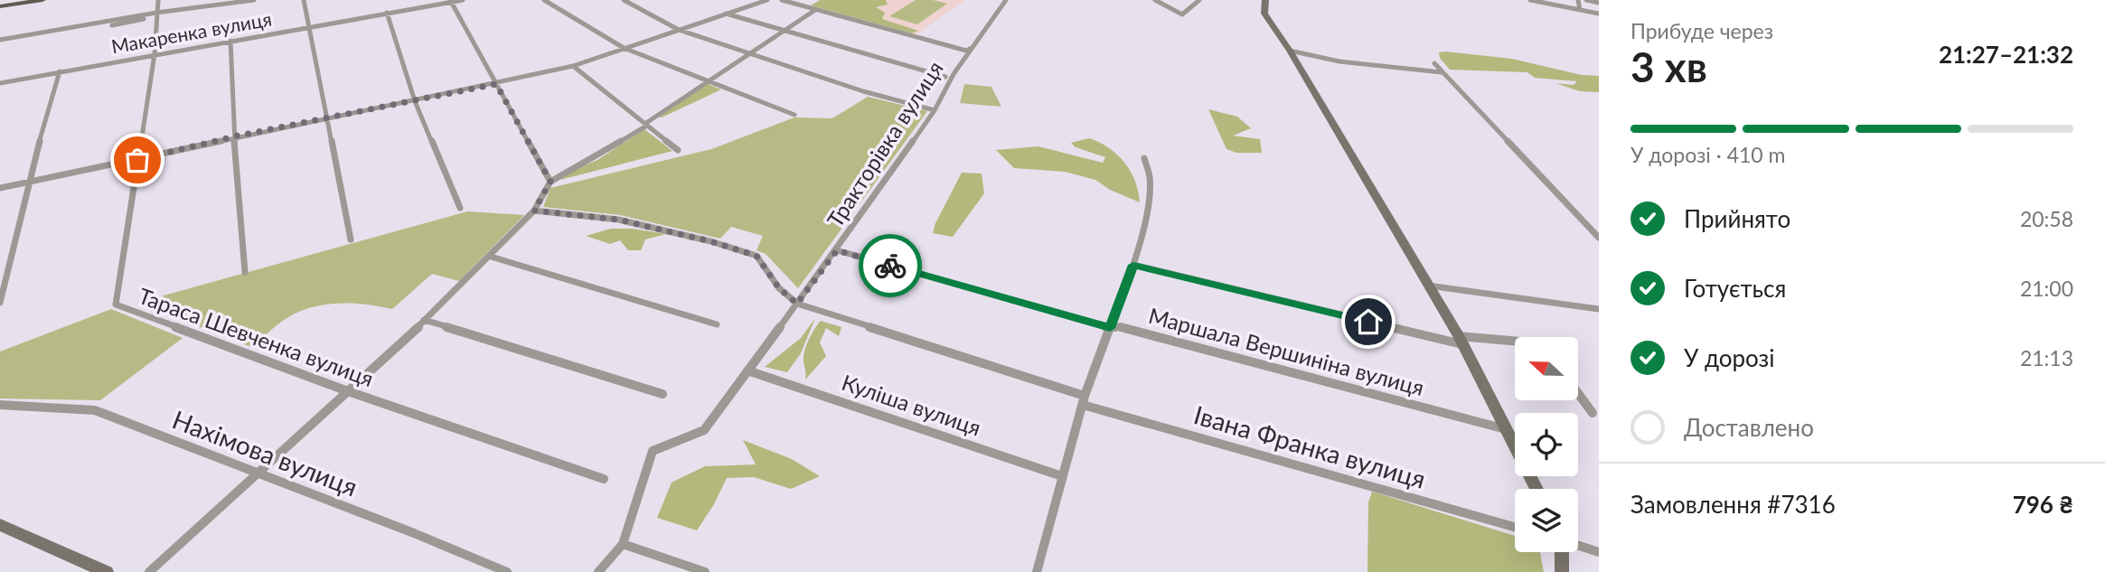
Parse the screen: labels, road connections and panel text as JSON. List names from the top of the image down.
{
  "streets": {
    "street": [
      "Макаренка вулиця",
      "Тракторівка вулиця",
      "Тараса Шевченка вулиця",
      "Маршала Вершиніна вулиця",
      "Куліша вулиця",
      "Івана Франка вулиця",
      "Нахімова вулиця"
    ]
  },
  "crossings": [
    ["Макаренка вулиця", "Тараса Шевченка вулиця"],
    ["Тракторівка вулиця", "Маршала Вершиніна вулиця"],
    ["Тракторівка вулиця", "Куліша вулиця"],
    ["Тракторівка вулиця", "Івана Франка вулиця"]
  ],
  "north": "left",
  "page": {
    "heading": ["3 хв", "Прибуде через", "21:27–21:32"],
    "panel": ["Замовлення #7316", "796 ₴"],
    "bar": "У дорозі · 410 m",
    "list": [
      ["Прийнято", "20:58"],
      ["Готується", "21:00"],
      ["У дорозі", "21:13"],
      "Доставлено"
    ]
  }
}
